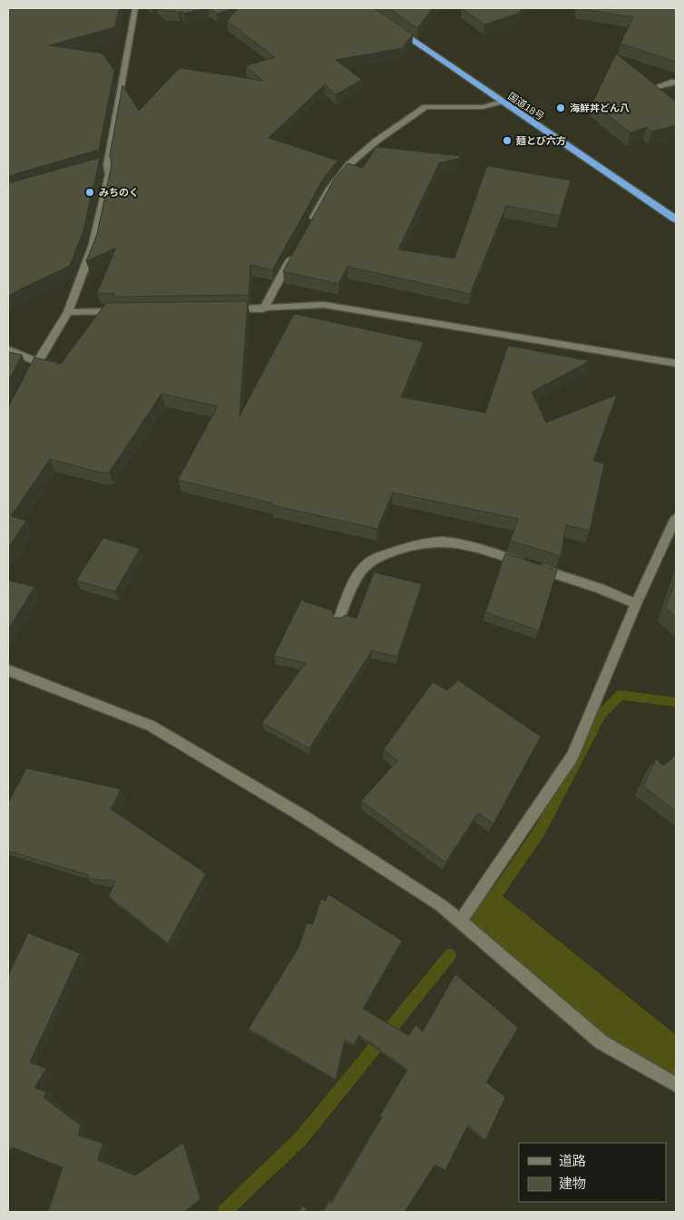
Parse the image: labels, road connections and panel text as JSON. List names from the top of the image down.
{
  "streets": {
    "highway": ["国道18号"]
  },
  "places": ["海鮮丼どん八", "麺とび六方", "みちのく"],
  "legend": ["道路", "建物"]
}
